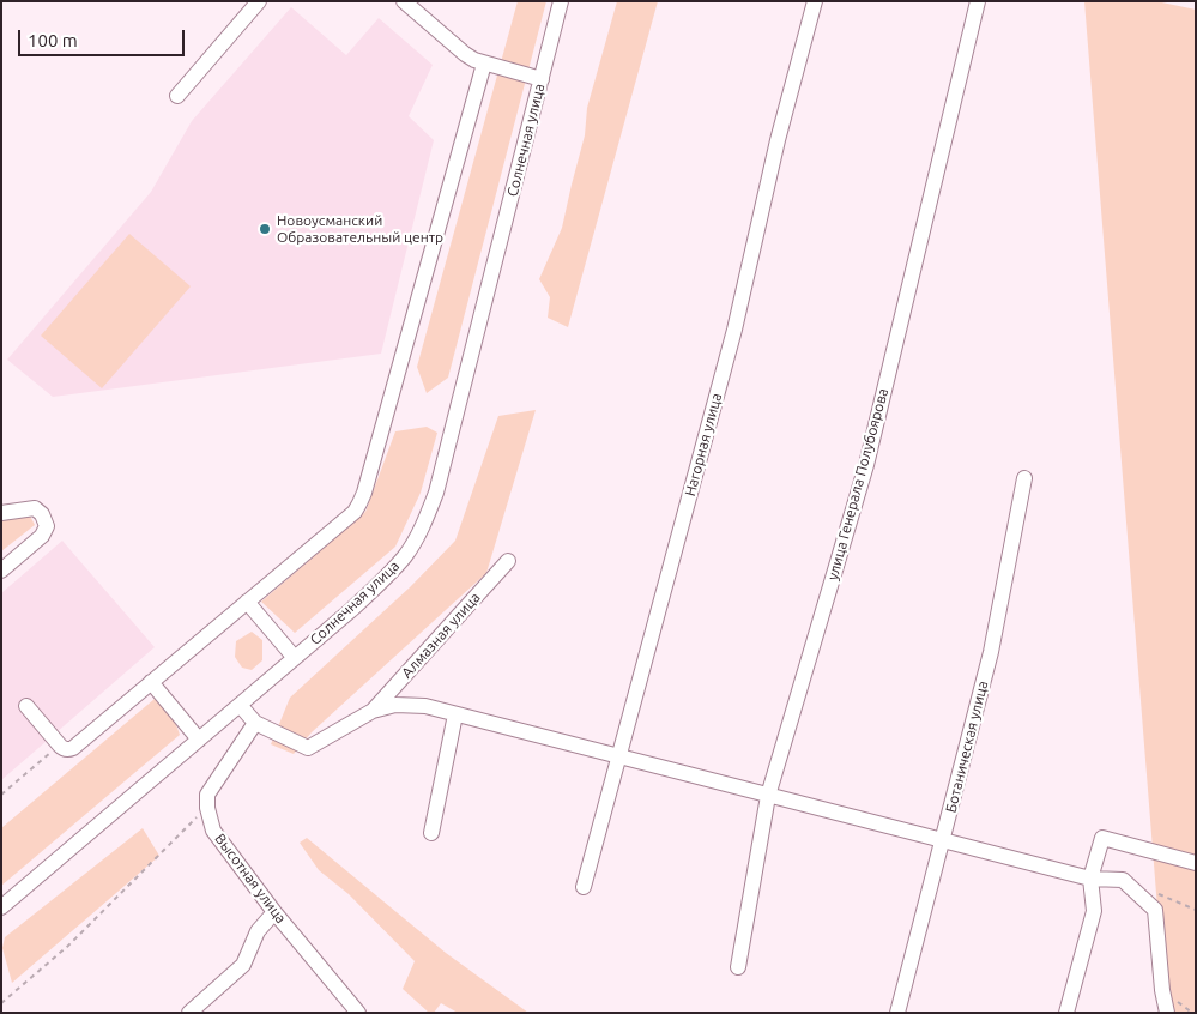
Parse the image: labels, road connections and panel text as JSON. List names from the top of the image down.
{
  "streets": {
    "street": [
      "Солнечная улица",
      "Нагорная улица",
      "улица Генерала Полубоярова",
      "Алмазная улица",
      "Ботаническая улица",
      "Высотная улица"
    ]
  },
  "places": ["Новоусманский Образовательный центр"],
  "scale_bar": "100 m"
}
